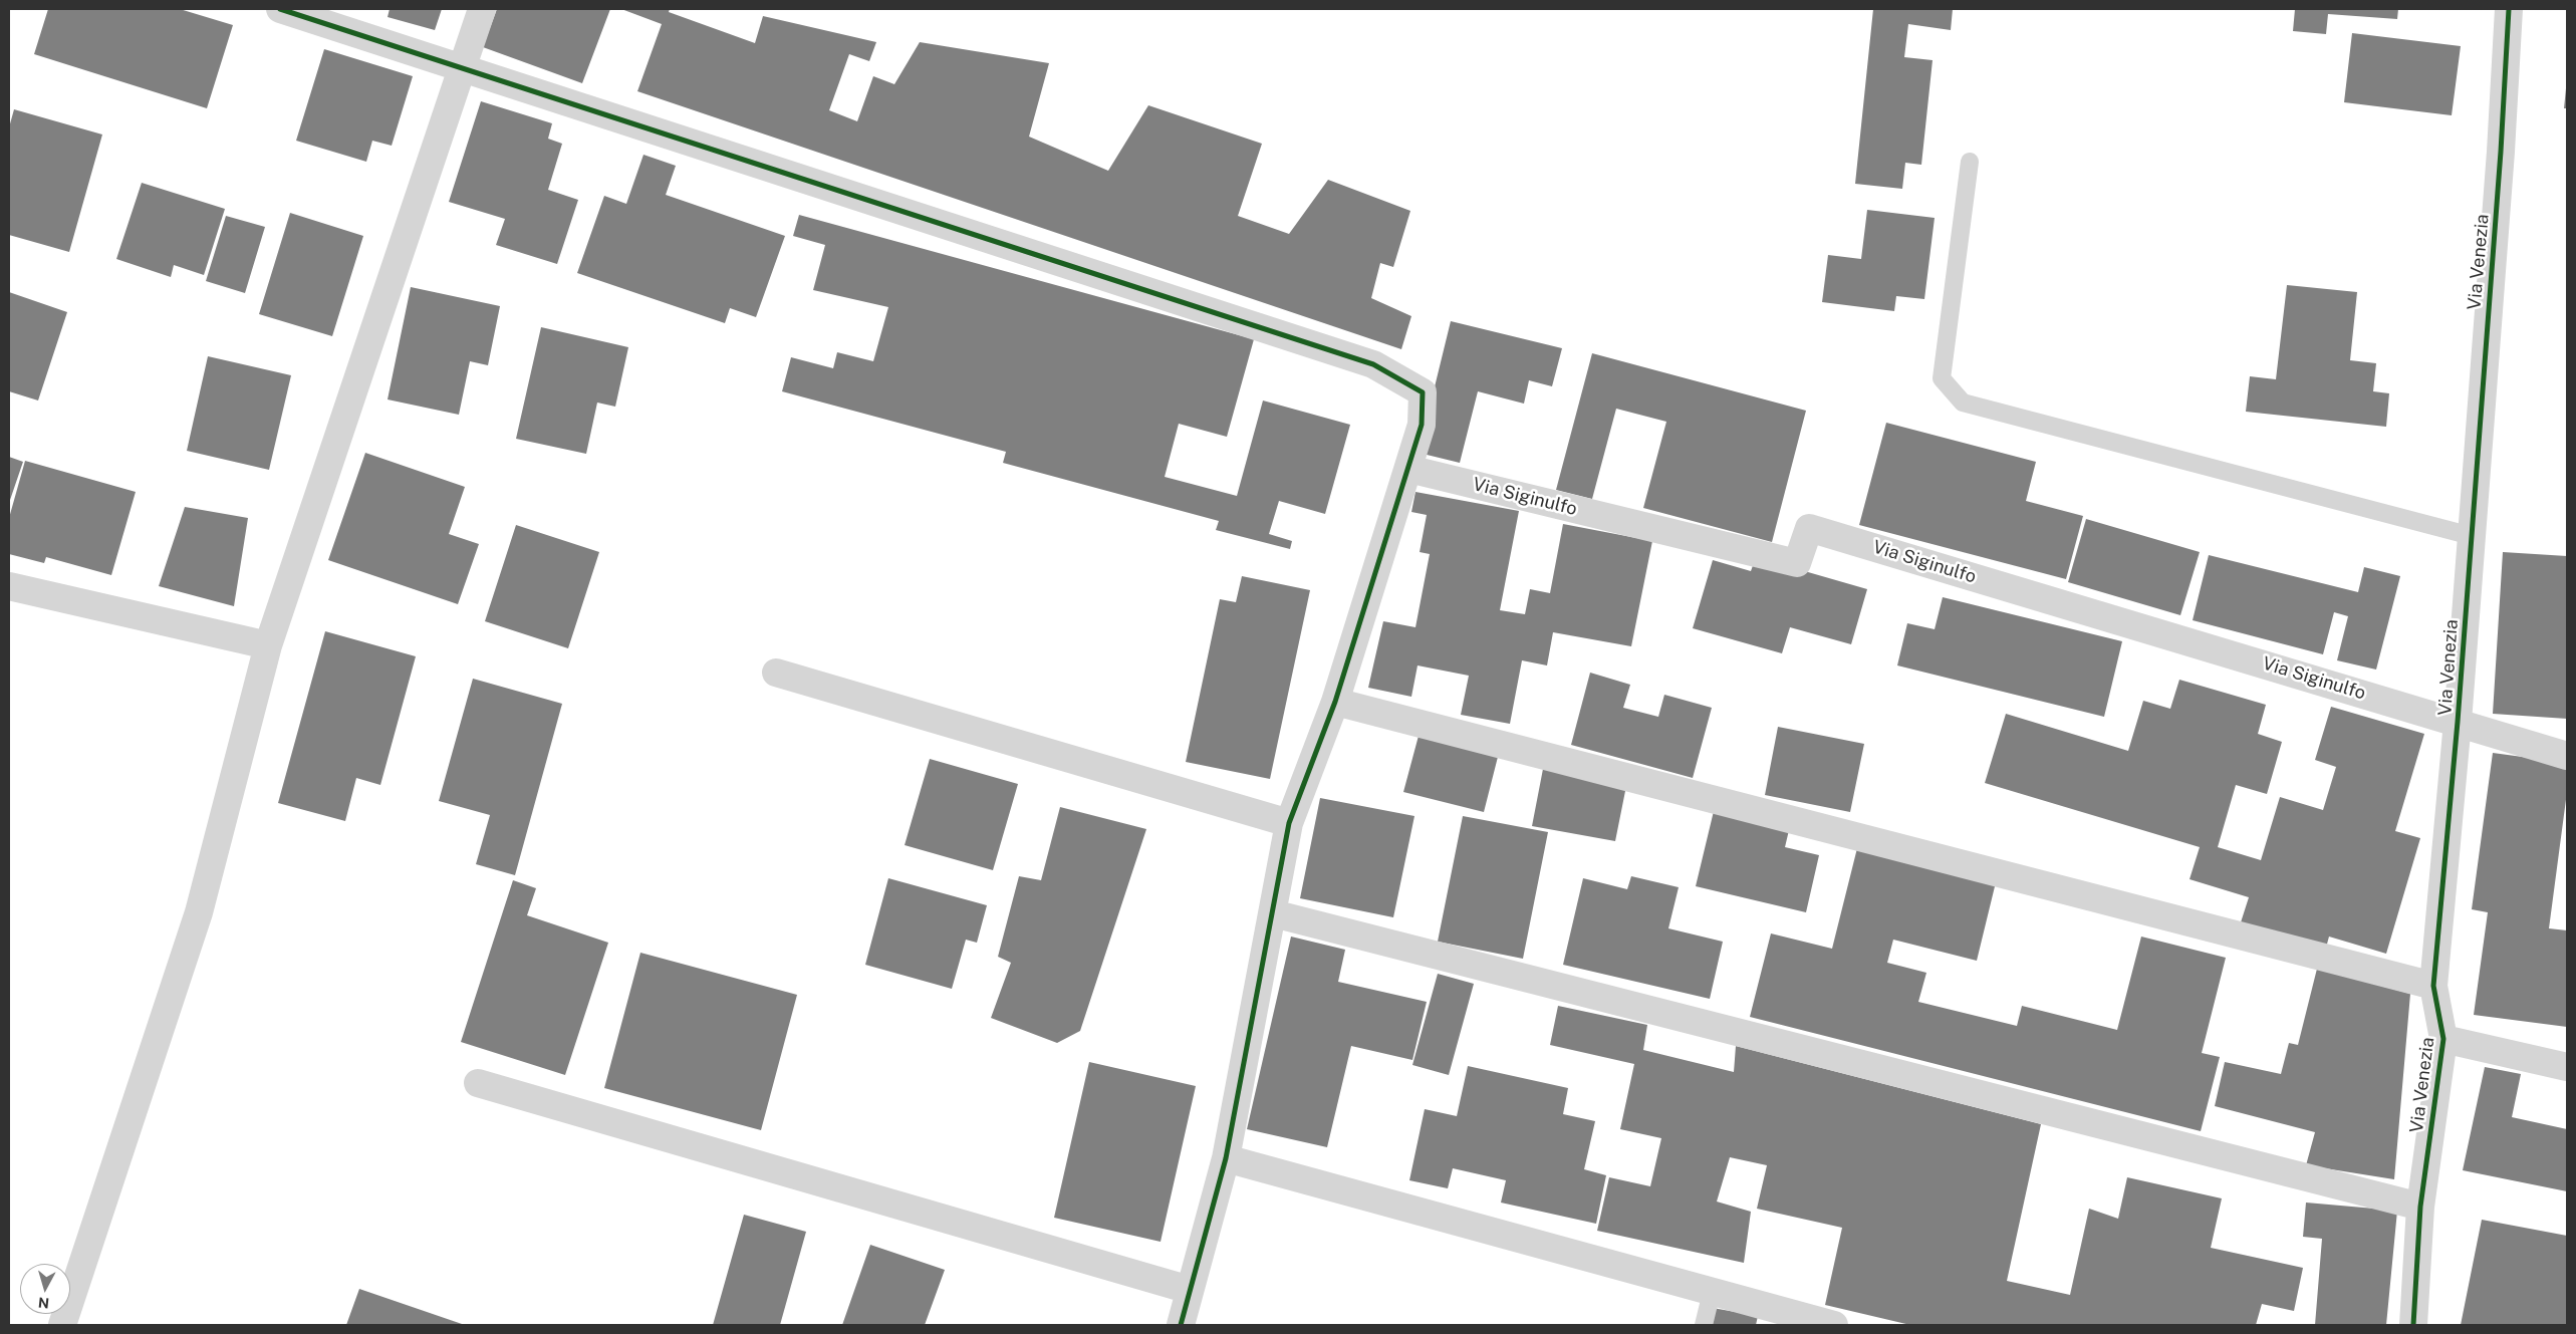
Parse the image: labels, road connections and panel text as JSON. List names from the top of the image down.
{
  "streets": {
    "street": ["Via Venezia", "Via Siginulfo"]
  },
  "crossings": [
    ["Via Venezia", "Via Siginulfo"]
  ],
  "north": "bottom"
}
